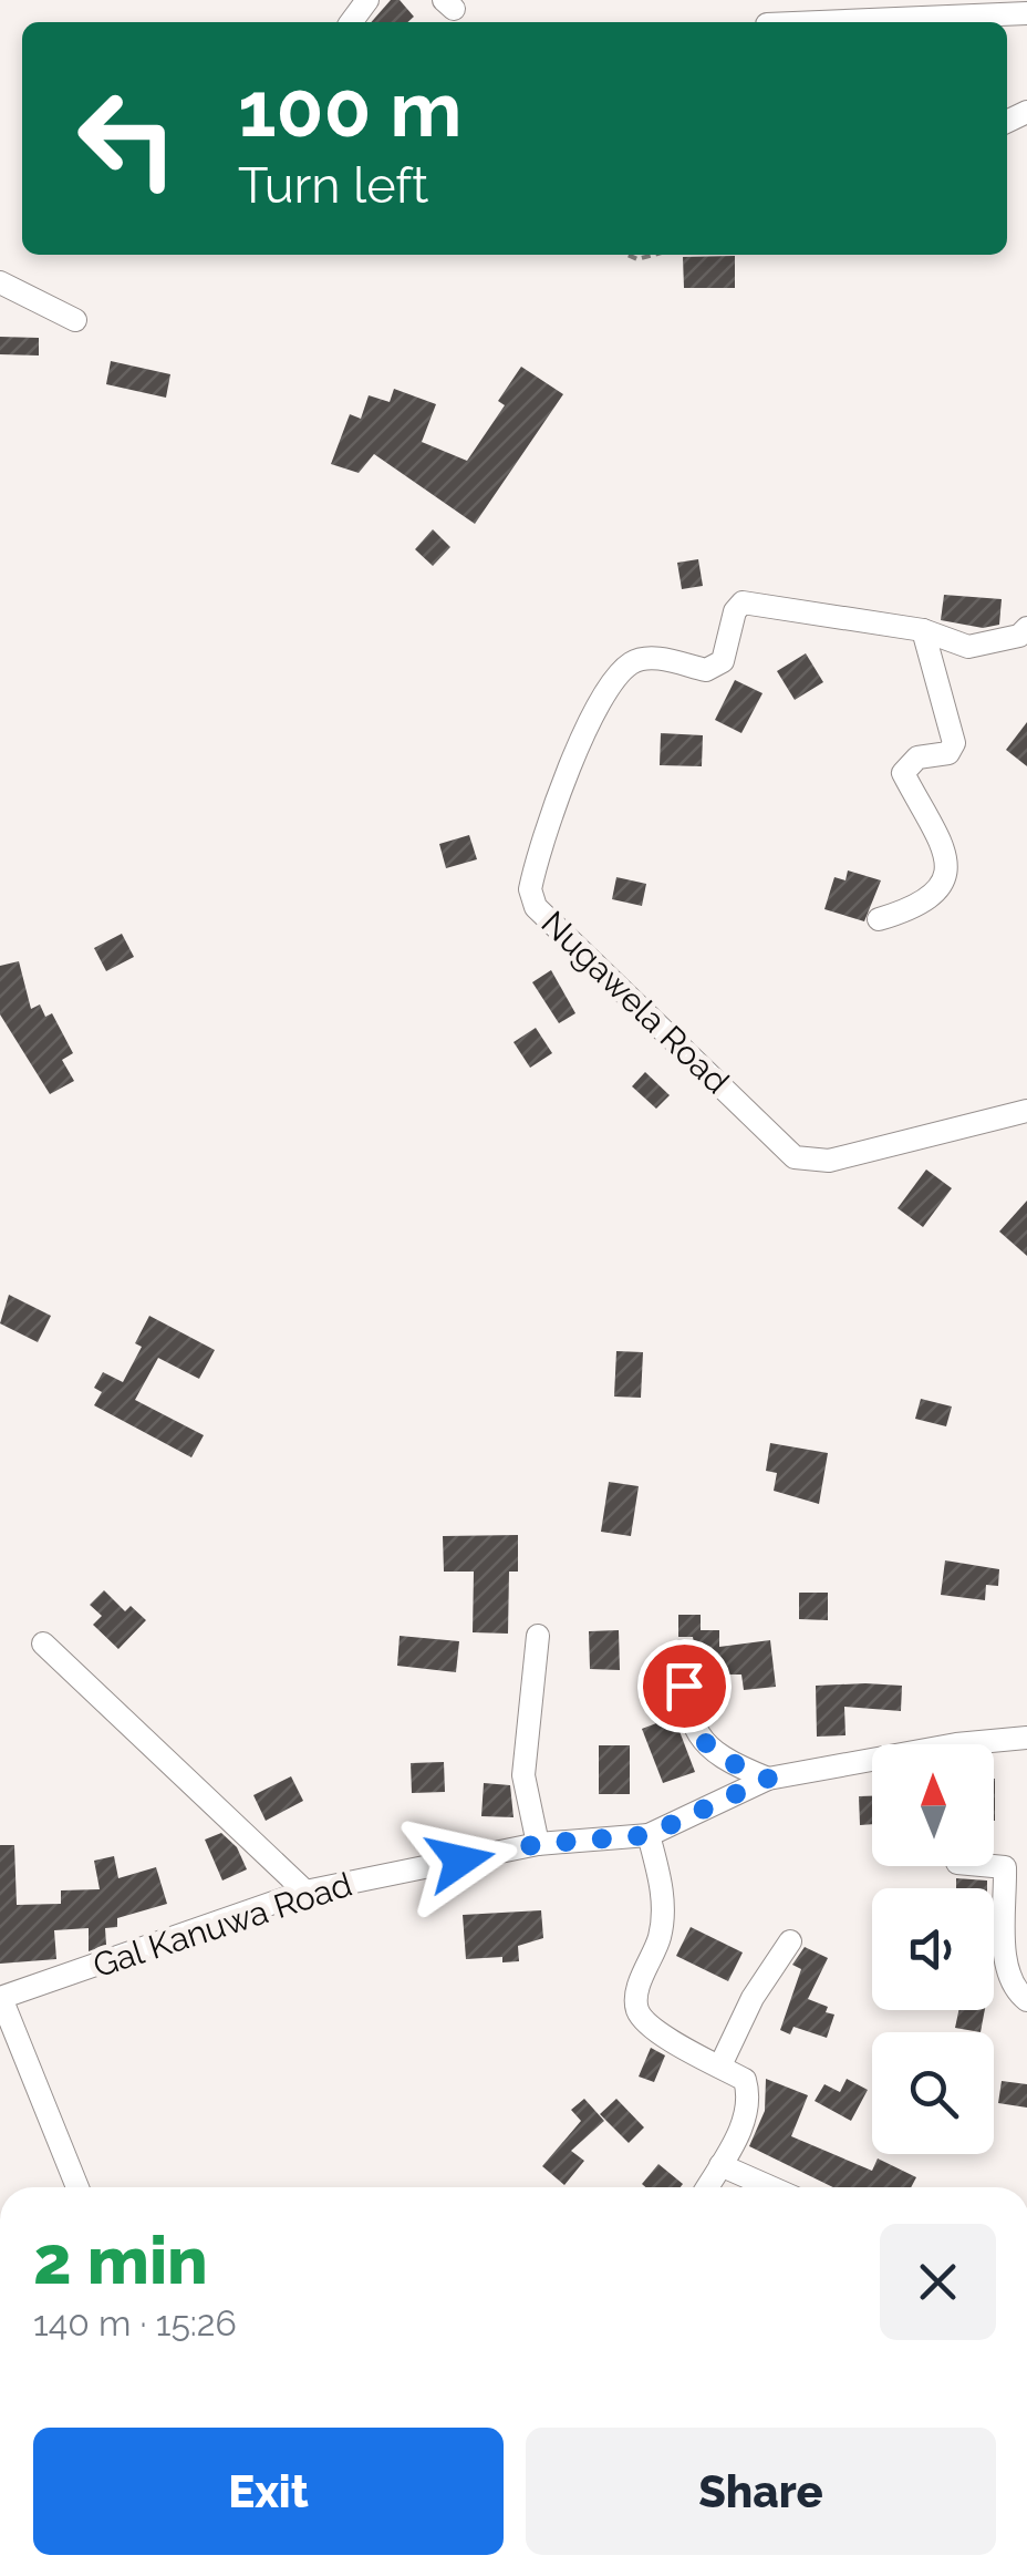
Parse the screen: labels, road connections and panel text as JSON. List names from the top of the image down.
{
  "streets": {
    "street": ["Nugawela Road", "Gal Kanuwa Road"]
  },
  "north": "top",
  "page": {
    "turn": ["100 m", "Turn left"],
    "heading": ["2 min", "140 m · 15:26"],
    "buttons": ["Exit", "Share"]
  }
}
